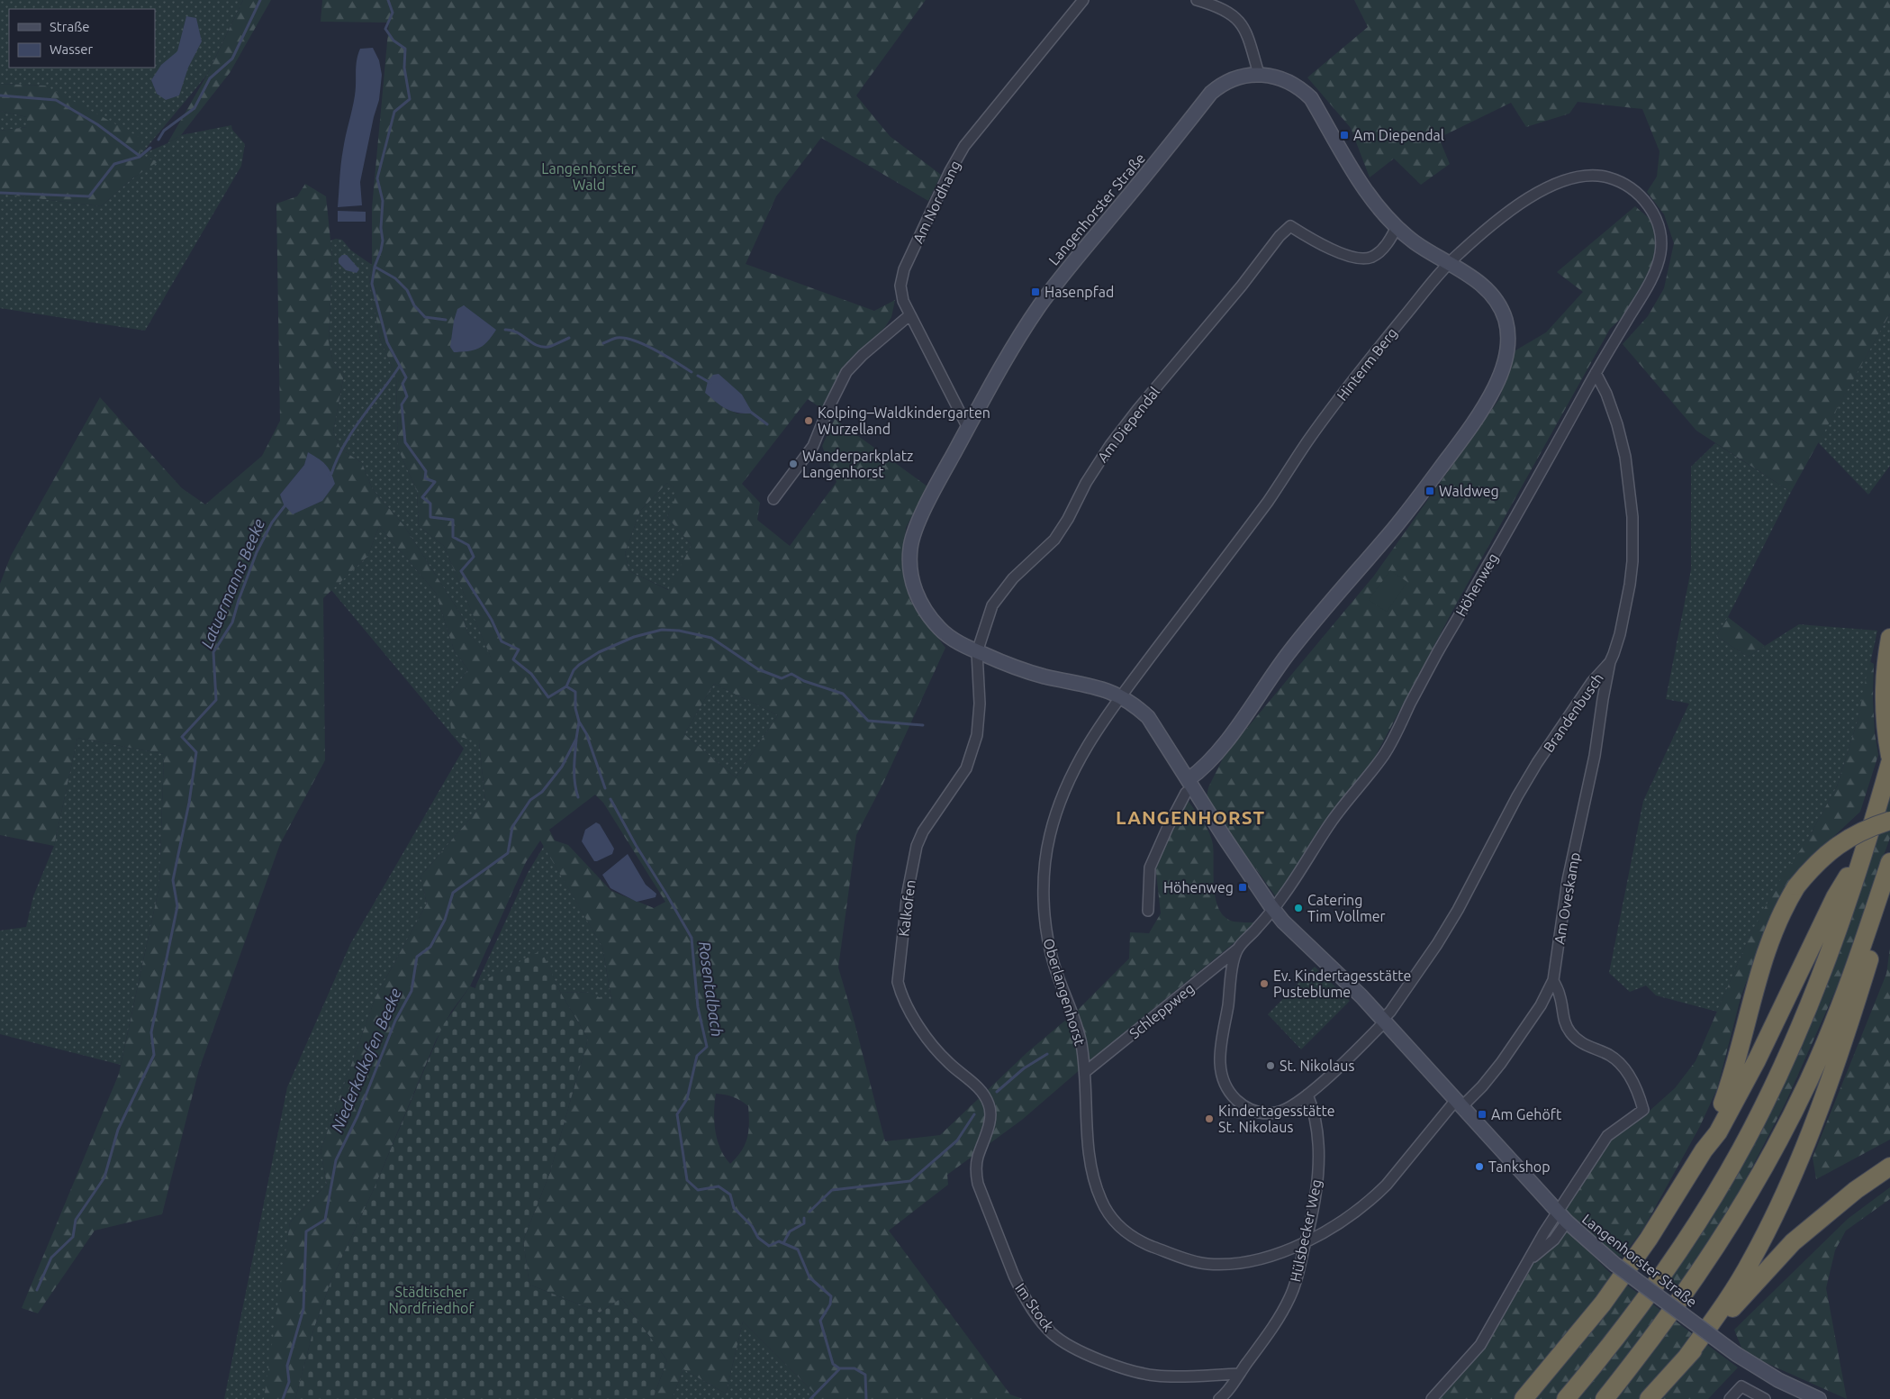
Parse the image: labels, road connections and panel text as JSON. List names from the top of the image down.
{
  "streets": {
    "street": [
      "Am Nordhang",
      "Langenhorster Straße",
      "Hinterm Berg",
      "Am Diependal",
      "Höhenweg",
      "Brandenbusch",
      "Am Oveskamp",
      "Kalkofen",
      "Oberlangenhorst",
      "Schleppweg",
      "Hülsbecker Weg",
      "Im Stock"
    ]
  },
  "crossings": [
    ["Am Nordhang", "Langenhorster Straße"],
    ["Langenhorster Straße", "Hinterm Berg"],
    ["Langenhorster Straße", "Am Diependal"],
    ["Langenhorster Straße", "Höhenweg"],
    ["Langenhorster Straße", "Brandenbusch"],
    ["Langenhorster Straße", "Am Oveskamp"],
    ["Langenhorster Straße", "Kalkofen"],
    ["Langenhorster Straße", "Oberlangenhorst"],
    ["Hinterm Berg", "Höhenweg"],
    ["Hinterm Berg", "Oberlangenhorst"],
    ["Am Diependal", "Kalkofen"],
    ["Höhenweg", "Brandenbusch"],
    ["Höhenweg", "Schleppweg"],
    ["Brandenbusch", "Am Oveskamp"],
    ["Brandenbusch", "Schleppweg"],
    ["Brandenbusch", "Hülsbecker Weg"],
    ["Kalkofen", "Im Stock"],
    ["Oberlangenhorst", "Schleppweg"],
    ["Oberlangenhorst", "Hülsbecker Weg"],
    ["Hülsbecker Weg", "Im Stock"]
  ],
  "districts": ["LANGENHORST"],
  "water": ["Latuermanns Beeke", "Rosentalbach", "Niederkalkofen Beeke"],
  "parks": ["Langenhorster Wald", "Städtischer Nordfriedhof"],
  "places": {
    "transit": [
      "Am Diependal",
      "Hasenpfad",
      "Waldweg",
      "Höhenweg",
      "Am Gehöft"
    ],
    "other": [
      "Kolping–Waldkindergarten Wurzelland",
      "Wanderparkplatz Langenhorst",
      "Catering Tim Vollmer",
      "Ev. Kindertagesstätte Pusteblume",
      "St. Nikolaus",
      "Kindertagesstätte St. Nikolaus",
      "Tankshop"
    ]
  },
  "legend": ["Straße", "Wasser"]
}
